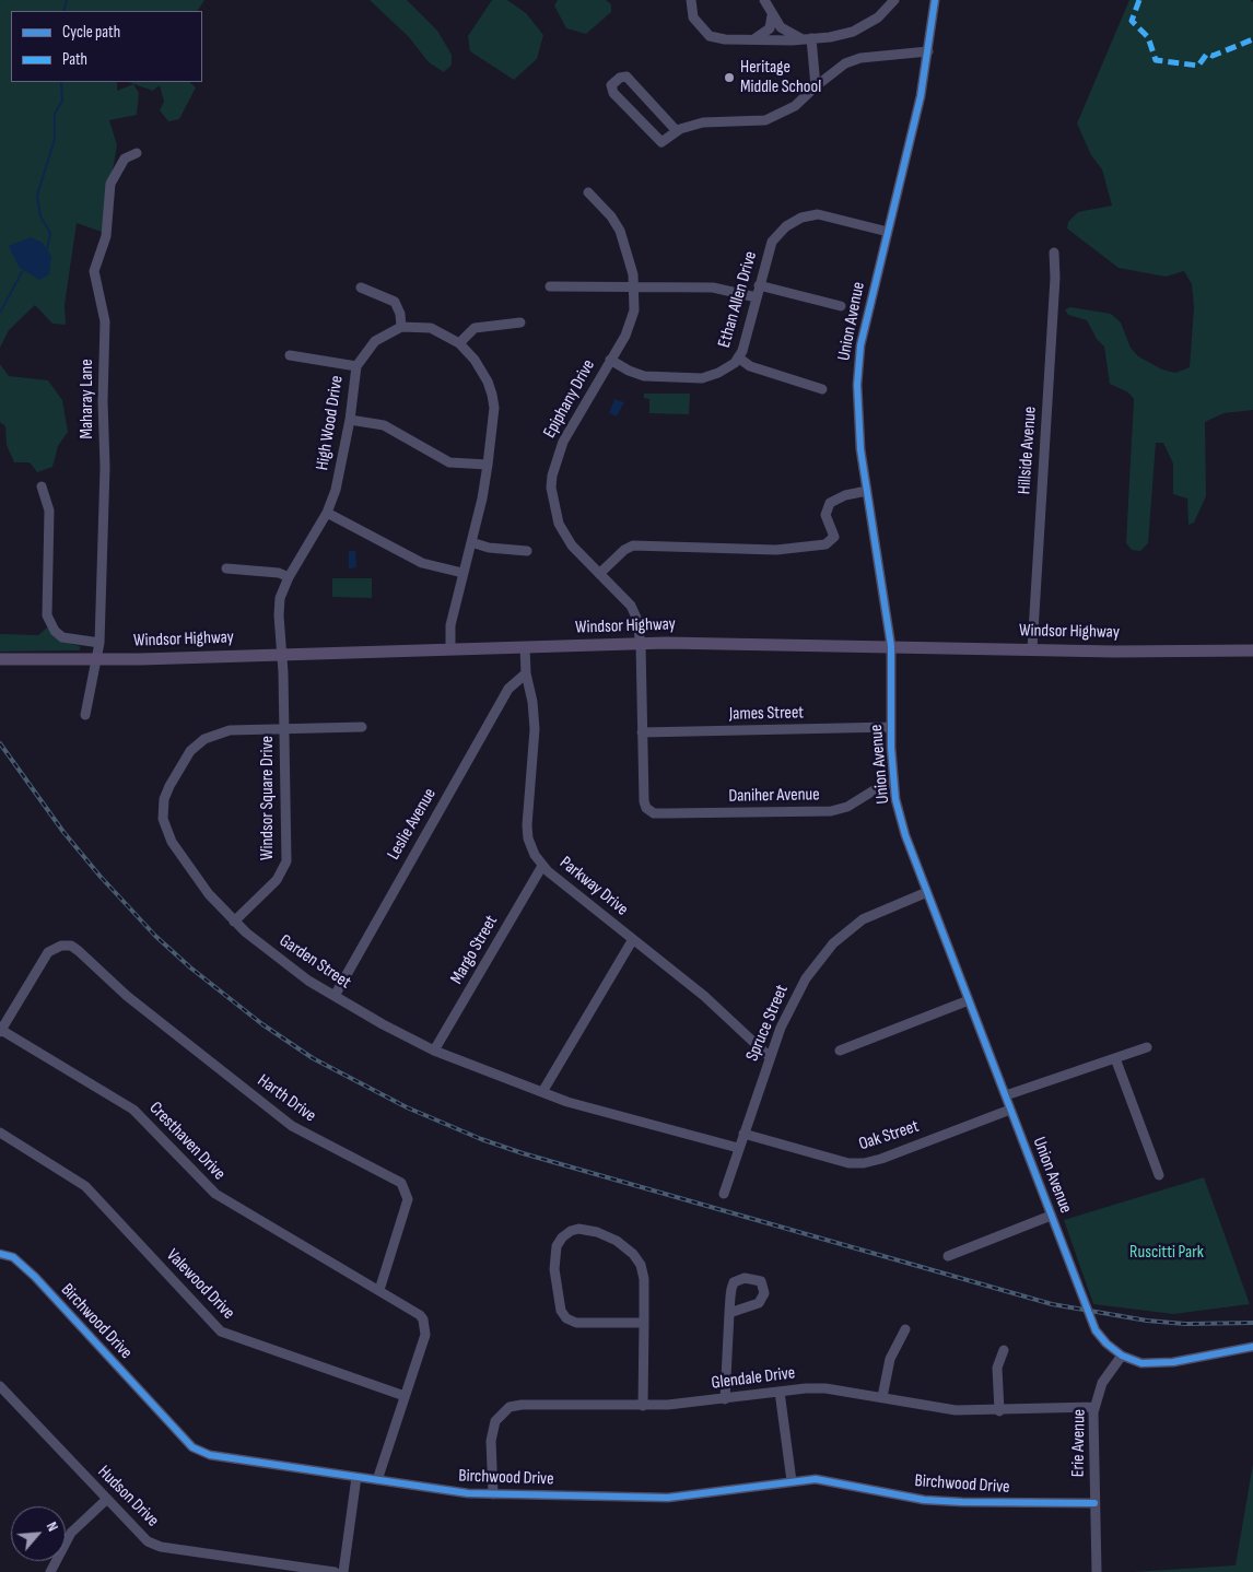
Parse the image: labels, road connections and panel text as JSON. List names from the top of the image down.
{
  "streets": {
    "main road": ["Windsor Highway"],
    "street": [
      "Ethan Allen Drive",
      "Union Avenue",
      "Maharay Lane",
      "Epiphany Drive",
      "High Wood Drive",
      "Hillside Avenue",
      "James Street",
      "Daniher Avenue",
      "Windsor Square Drive",
      "Leslie Avenue",
      "Parkway Drive",
      "Margo Street",
      "Garden Street",
      "Spruce Street",
      "Harth Drive",
      "Oak Street",
      "Cresthaven Drive",
      "Valewood Drive",
      "Birchwood Drive",
      "Glendale Drive",
      "Erie Avenue",
      "Hudson Drive"
    ]
  },
  "crossings": [
    ["Ethan Allen Drive", "Union Avenue"],
    ["Ethan Allen Drive", "Epiphany Drive"],
    ["Union Avenue", "Windsor Highway"],
    ["Union Avenue", "James Street"],
    ["Union Avenue", "Daniher Avenue"],
    ["Union Avenue", "Spruce Street"],
    ["Union Avenue", "Oak Street"],
    ["Union Avenue", "Erie Avenue"],
    ["Maharay Lane", "Windsor Highway"],
    ["Epiphany Drive", "Windsor Highway"],
    ["Epiphany Drive", "James Street"],
    ["Epiphany Drive", "Daniher Avenue"],
    ["High Wood Drive", "Windsor Highway"],
    ["High Wood Drive", "Windsor Square Drive"],
    ["Hillside Avenue", "Windsor Highway"],
    ["Windsor Highway", "Windsor Square Drive"],
    ["Windsor Highway", "Parkway Drive"],
    ["Windsor Square Drive", "Garden Street"],
    ["Leslie Avenue", "Parkway Drive"],
    ["Leslie Avenue", "Garden Street"],
    ["Parkway Drive", "Margo Street"],
    ["Parkway Drive", "Spruce Street"],
    ["Margo Street", "Garden Street"],
    ["Garden Street", "Spruce Street"],
    ["Spruce Street", "Oak Street"],
    ["Harth Drive", "Cresthaven Drive"],
    ["Birchwood Drive", "Glendale Drive"],
    ["Birchwood Drive", "Erie Avenue"],
    ["Glendale Drive", "Erie Avenue"]
  ],
  "parks": ["Ruscitti Park"],
  "places": ["Heritage Middle School"],
  "legend": ["Cycle path", "Path"],
  "north": "top right"
}
